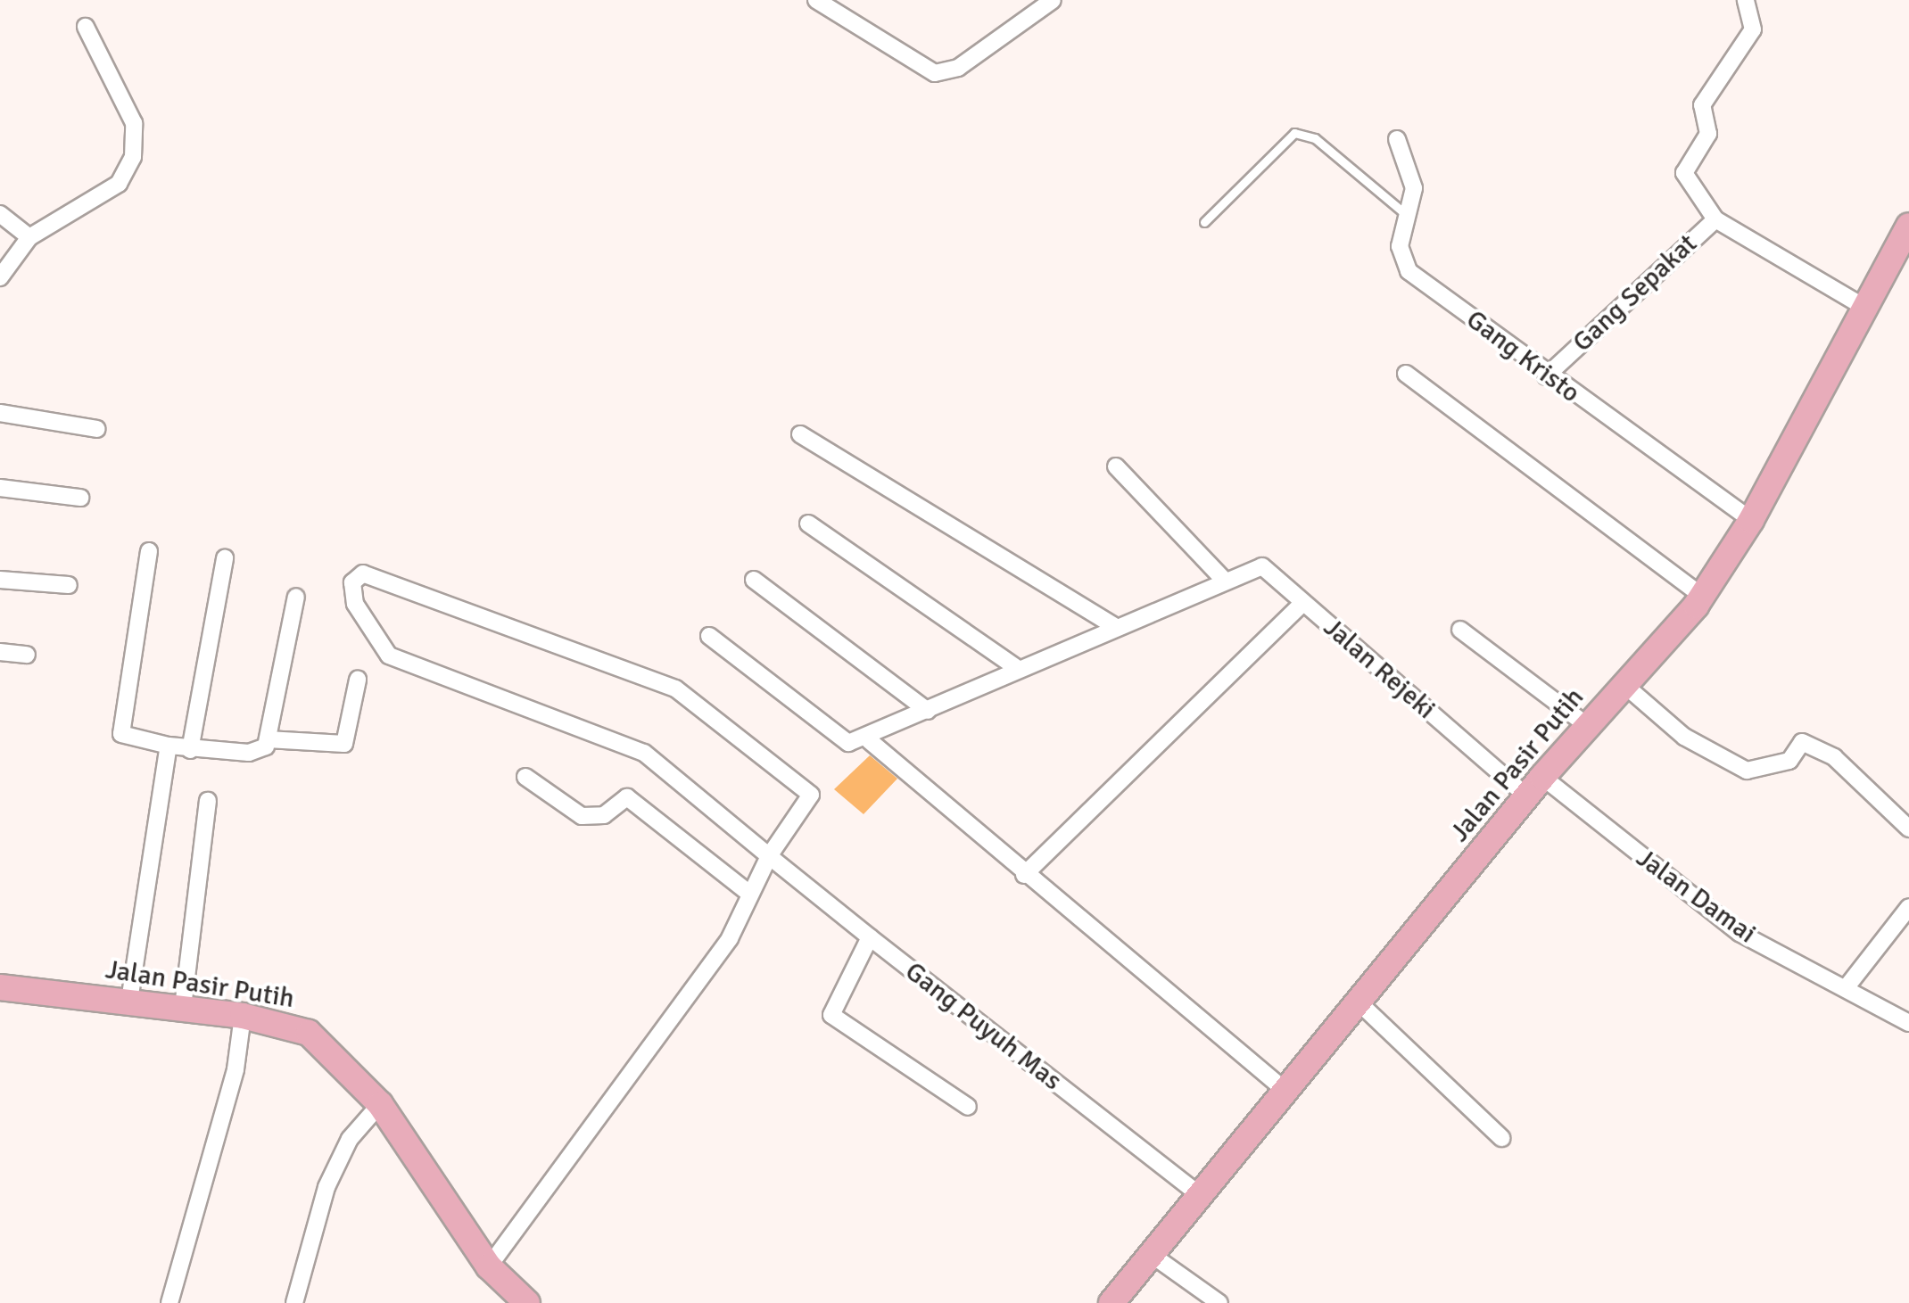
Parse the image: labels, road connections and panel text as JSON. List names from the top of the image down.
{
  "streets": {
    "highway": ["Jalan Pasir Putih"],
    "street": [
      "Gang Sepakat",
      "Gang Kristo",
      "Jalan Rejeki",
      "Jalan Damai",
      "Gang Puyuh Mas"
    ]
  },
  "crossings": [
    ["Gang Sepakat", "Gang Kristo"],
    ["Gang Sepakat", "Jalan Pasir Putih"],
    ["Gang Kristo", "Jalan Pasir Putih"],
    ["Jalan Rejeki", "Jalan Pasir Putih"],
    ["Jalan Rejeki", "Jalan Damai"],
    ["Jalan Pasir Putih", "Jalan Damai"],
    ["Jalan Pasir Putih", "Gang Puyuh Mas"]
  ]
}
